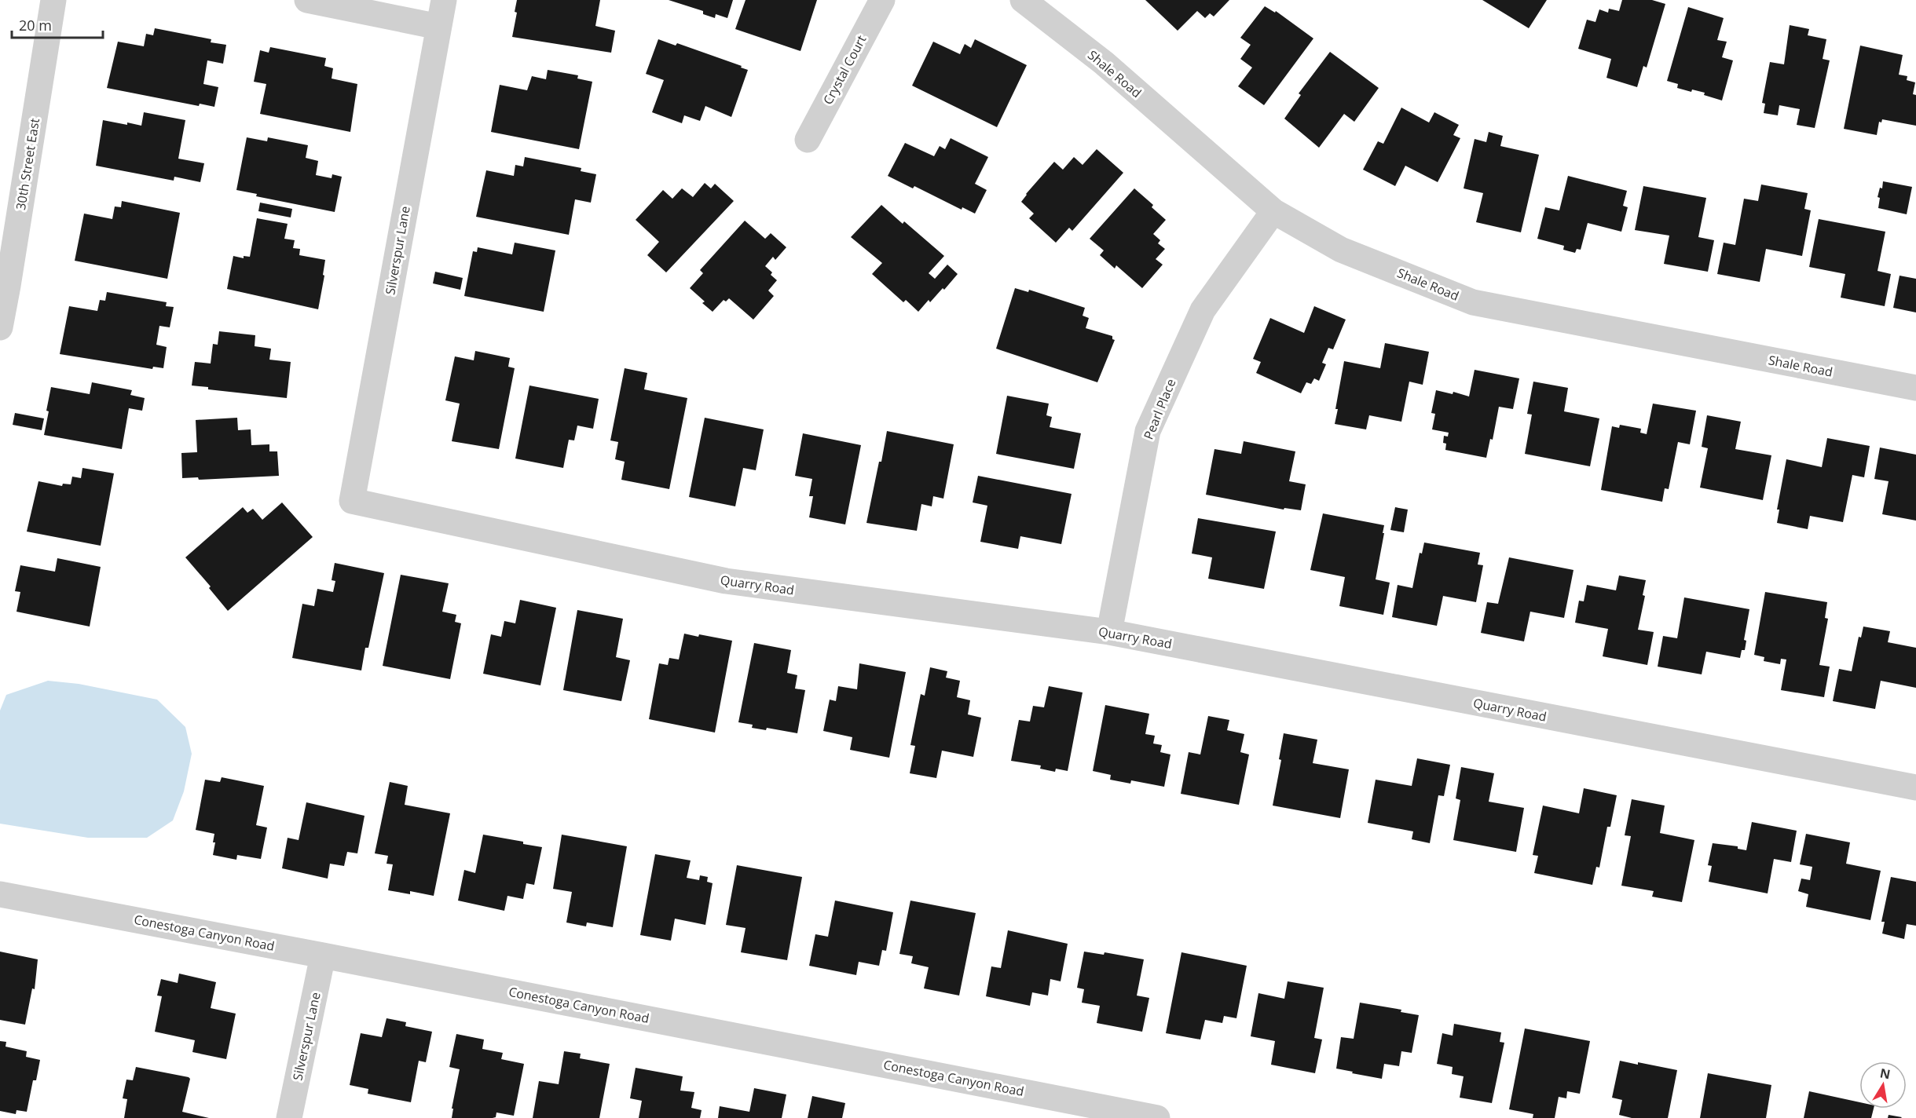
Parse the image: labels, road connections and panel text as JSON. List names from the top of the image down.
{
  "streets": {
    "street": [
      "Crystal Court",
      "Shale Road",
      "30th Street East",
      "Silverspur Lane",
      "Pearl Place",
      "Quarry Road",
      "Conestoga Canyon Road"
    ]
  },
  "crossings": [
    ["Shale Road", "Pearl Place"],
    ["Silverspur Lane", "Quarry Road"],
    ["Silverspur Lane", "Conestoga Canyon Road"],
    ["Pearl Place", "Quarry Road"]
  ],
  "scale_bar": "20 m",
  "north": "top"
}
